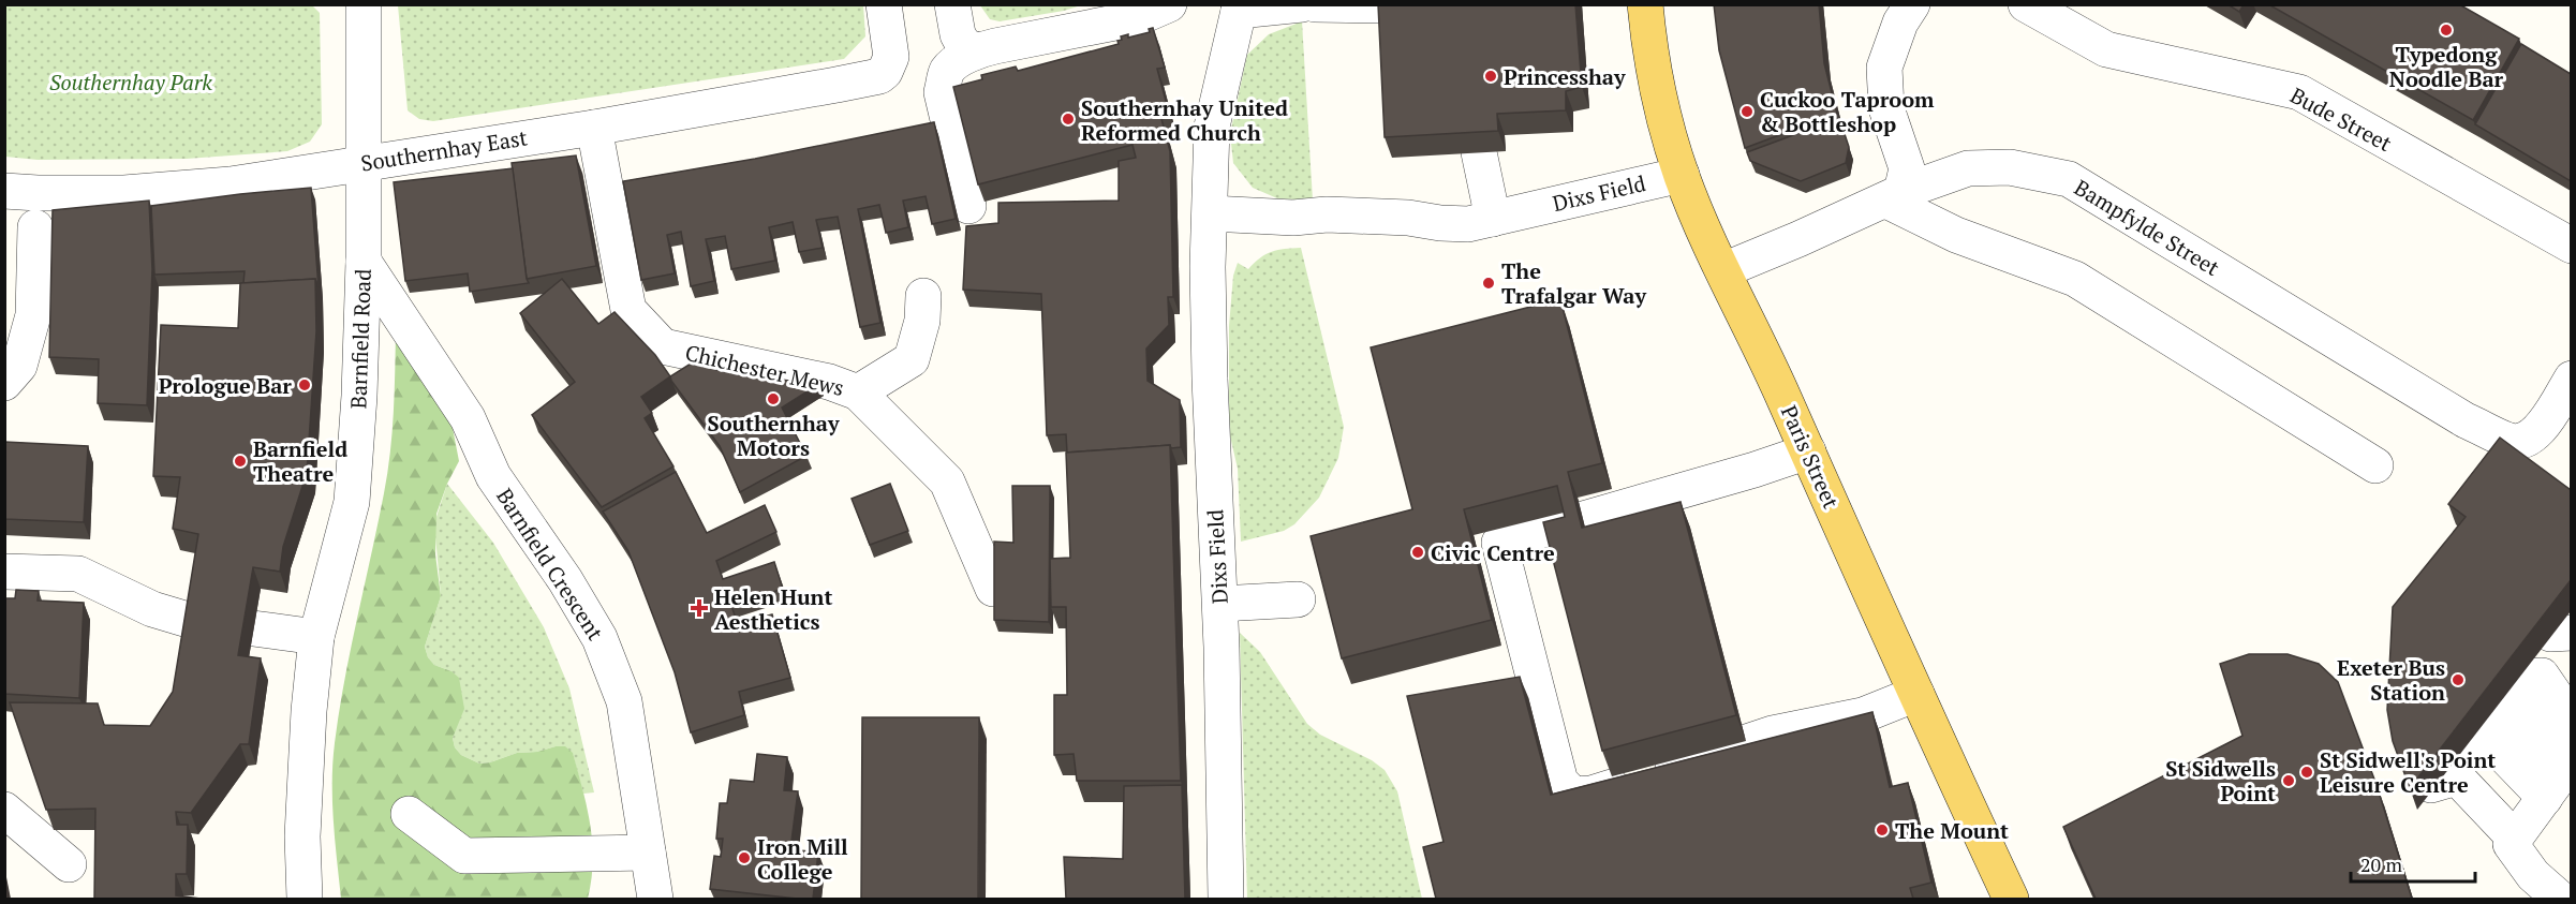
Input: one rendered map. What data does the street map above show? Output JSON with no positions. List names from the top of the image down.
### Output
{
  "streets": {
    "main road": ["Paris Street"],
    "street": [
      "Bude Street",
      "Southernhay East",
      "Dixs Field",
      "Bampfylde Street",
      "Barnfield Road",
      "Chichester Mews",
      "Barnfield Crescent"
    ]
  },
  "crossings": [
    ["Southernhay East", "Barnfield Road"],
    ["Southernhay East", "Chichester Mews"],
    ["Dixs Field", "Paris Street"],
    ["Bampfylde Street", "Paris Street"],
    ["Barnfield Road", "Barnfield Crescent"]
  ],
  "parks": ["Southernhay Park"],
  "places": {
    "other": [
      "Typedong Noodle Bar",
      "Princesshay",
      "Cuckoo Taproom & Bottleshop",
      "Southernhay United Reformed Church",
      "The Trafalgar Way",
      "Prologue Bar",
      "Southernhay Motors",
      "Barnfield Theatre",
      "Civic Centre",
      "Exeter Bus Station",
      "St Sidwell's Point Leisure Centre",
      "St Sidwells Point",
      "The Mount",
      "Iron Mill College"
    ],
    "health": ["Helen Hunt Aesthetics"]
  },
  "scale_bar": "20 m"
}
